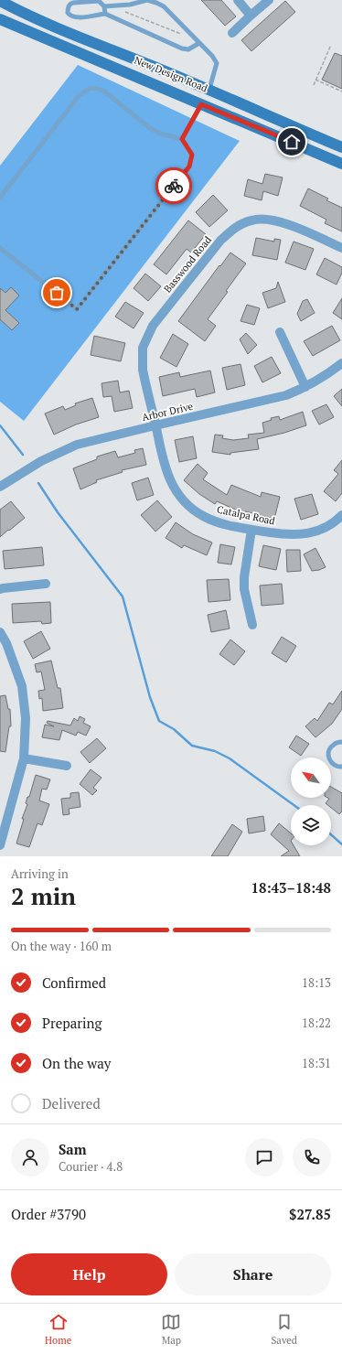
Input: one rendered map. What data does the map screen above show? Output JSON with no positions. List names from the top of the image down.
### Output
{
  "streets": {
    "main road": ["New Design Road"],
    "street": ["Basswood Road", "Arbor Drive", "Catalpa Road"]
  },
  "crossings": [
    ["Basswood Road", "Arbor Drive"],
    ["Basswood Road", "Catalpa Road"],
    ["Arbor Drive", "Catalpa Road"]
  ],
  "north": "top left",
  "page": {
    "heading": ["2 min", "Arriving in", "18:43–18:48"],
    "panel": [
      "Sam",
      "Courier · 4.8",
      "Order #3790",
      "$27.85"
    ],
    "bar": "On the way · 160 m",
    "list": [
      ["Confirmed", "18:13"],
      ["Preparing", "18:22"],
      ["On the way", "18:31"],
      "Delivered"
    ],
    "buttons": ["Help", "Share"],
    "tabs": ["Home", "Map", "Saved"]
  }
}
